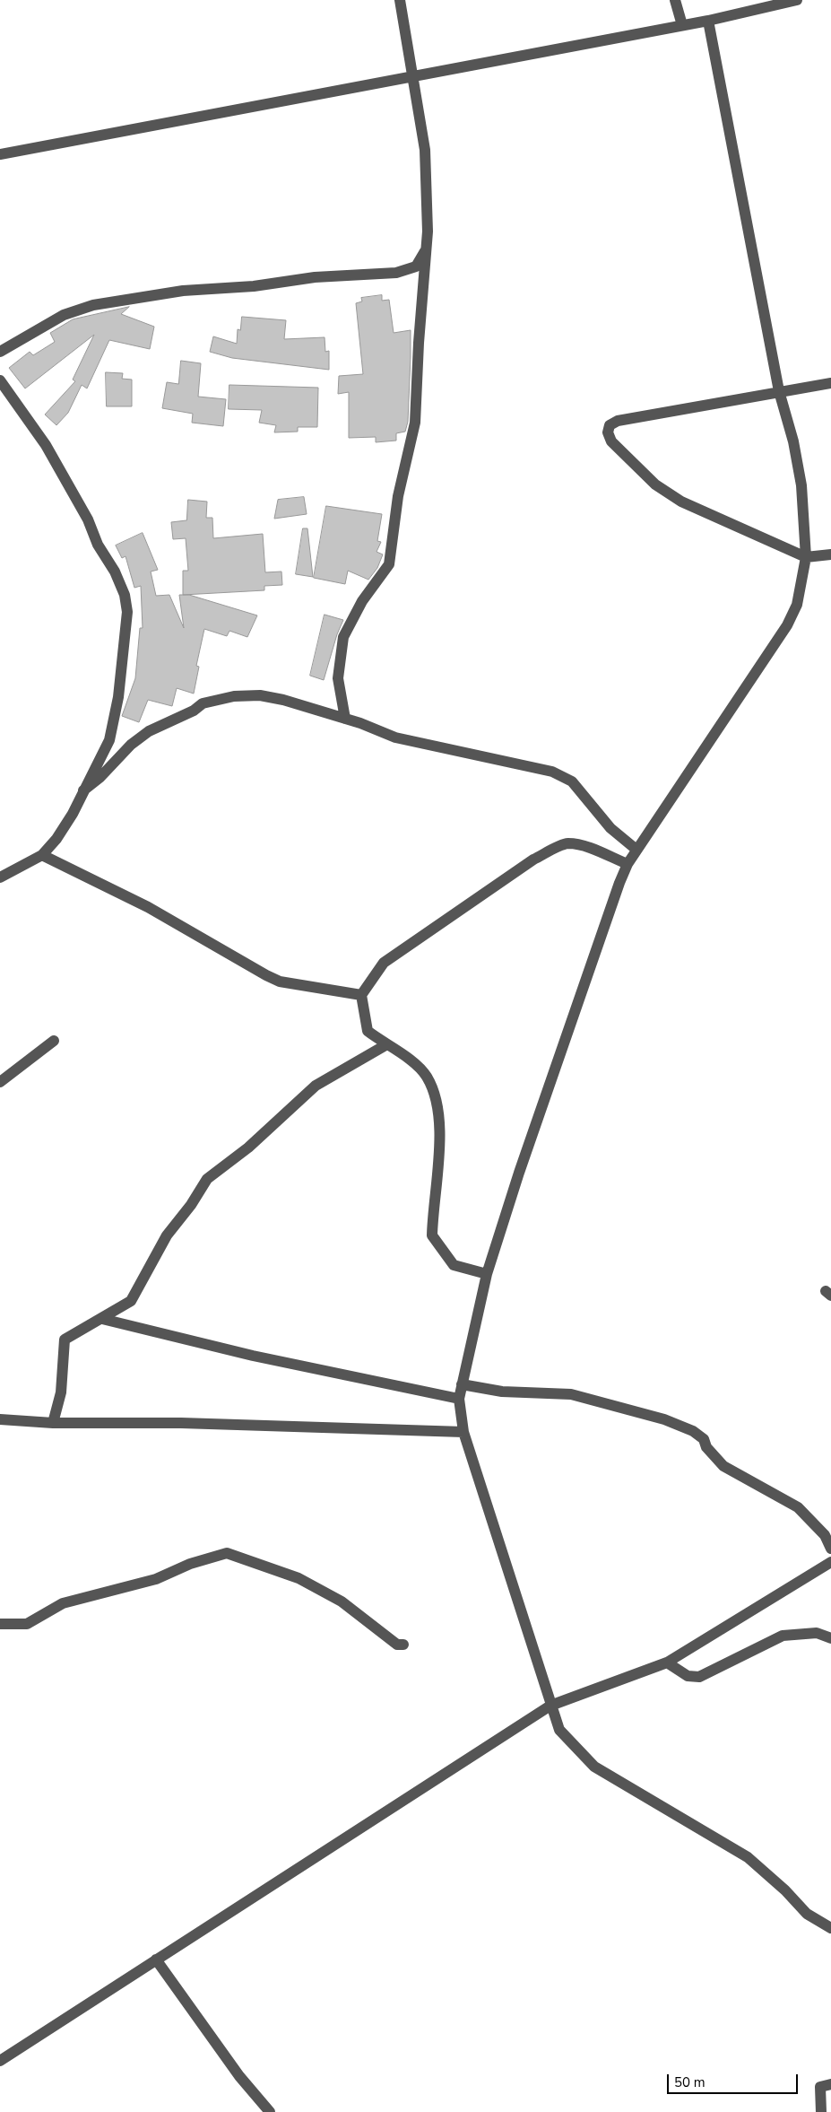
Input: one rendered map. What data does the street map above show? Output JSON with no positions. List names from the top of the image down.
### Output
{
  "scale_bar": "50 m"
}
